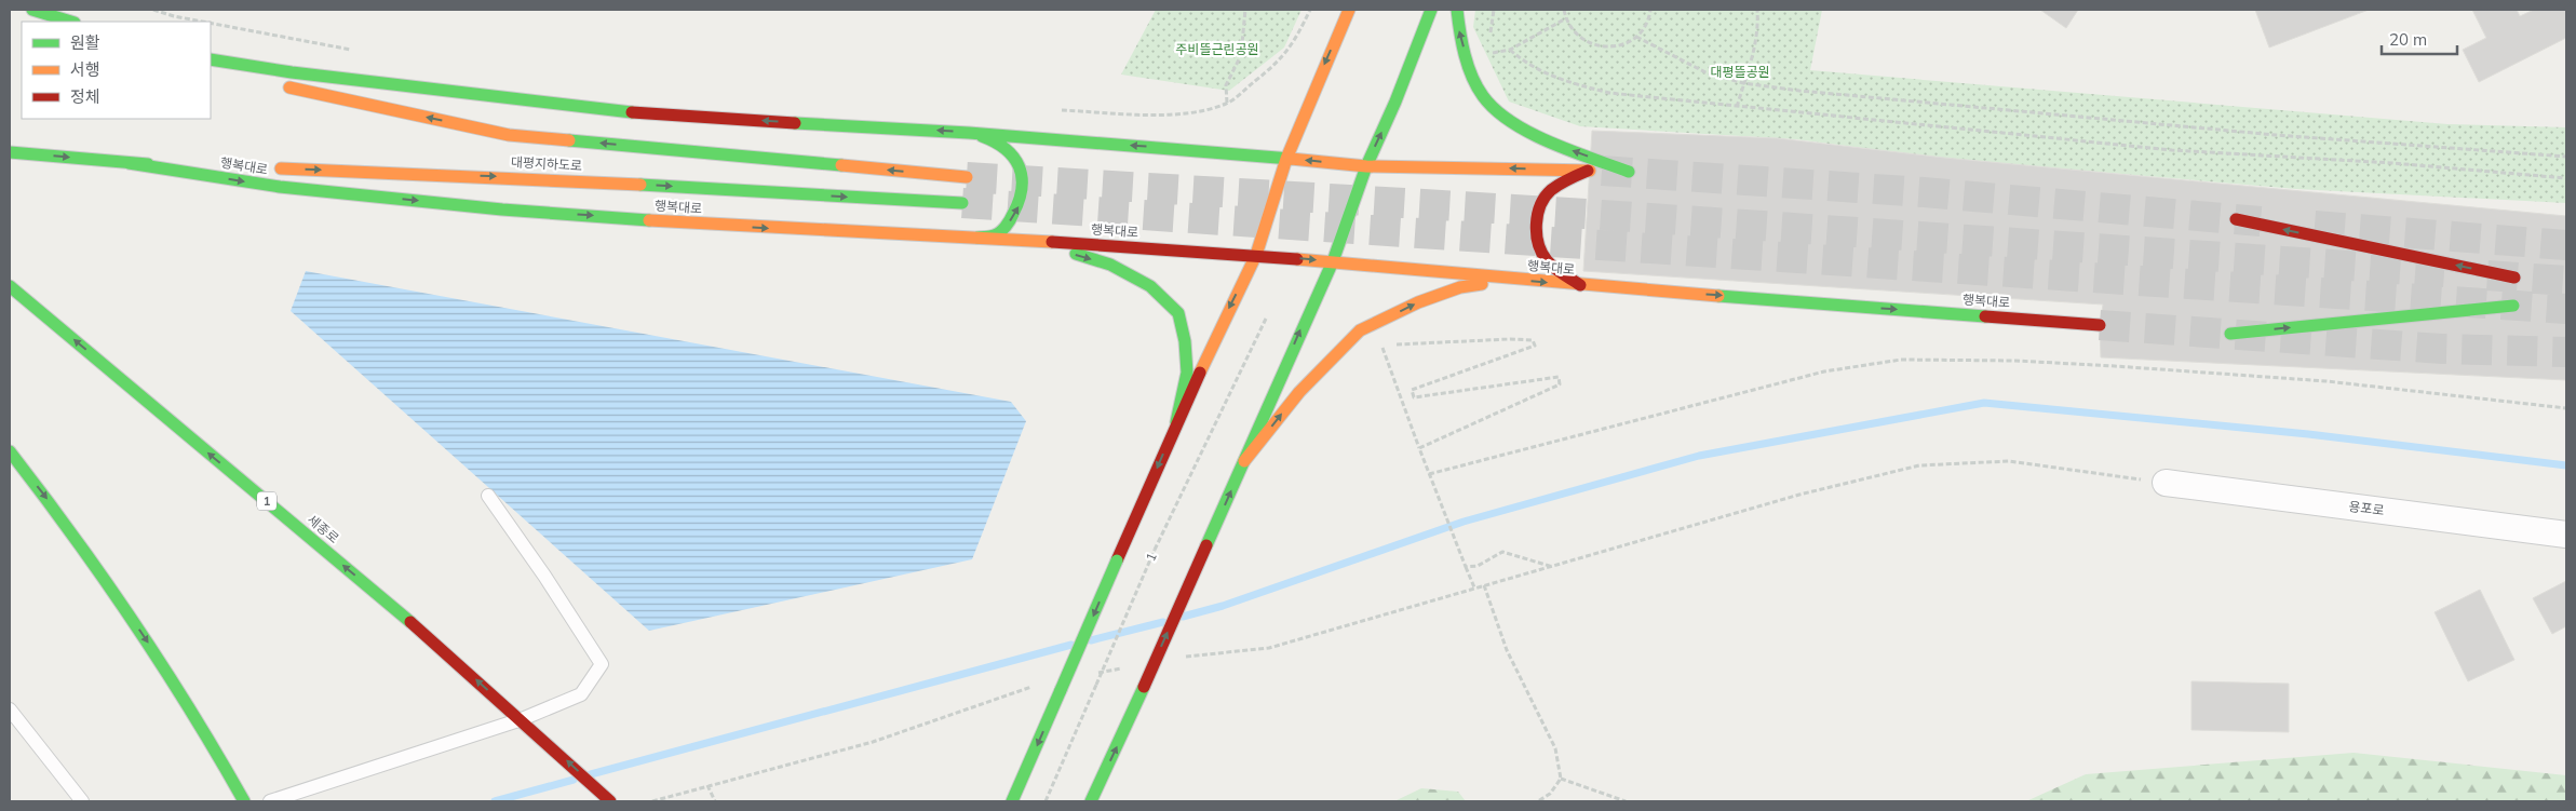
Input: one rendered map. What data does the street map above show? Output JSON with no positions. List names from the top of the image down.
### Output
{
  "streets": {
    "main road": [
      "대평지하도로",
      "행복대로",
      "1",
      "세종로"
    ],
    "street": ["용포로"]
  },
  "one_way": ["세종로"],
  "parks": ["주비뜰근린공원", "대평뜰공원"],
  "legend": ["원활", "서행", "정체"],
  "scale_bar": "20 m"
}
